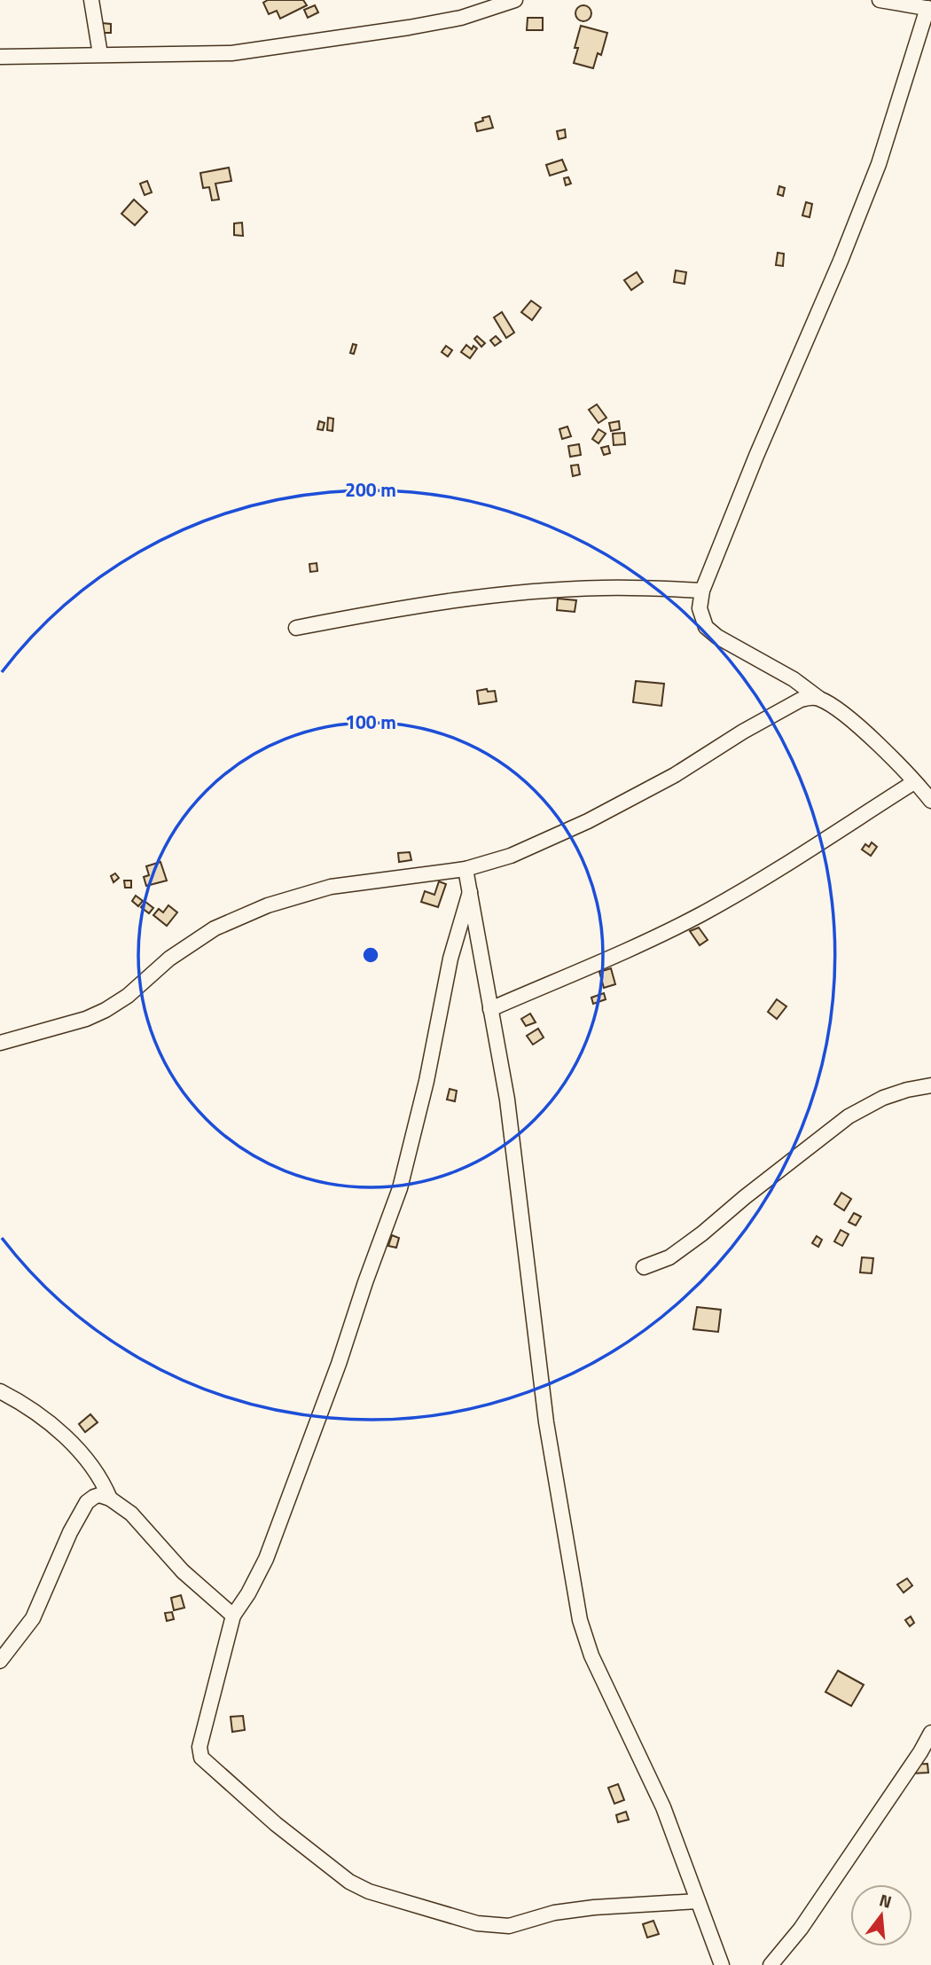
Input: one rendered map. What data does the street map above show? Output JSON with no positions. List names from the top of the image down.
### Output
{
  "north": "top",
  "rings": ["200 m", "100 m"]
}
